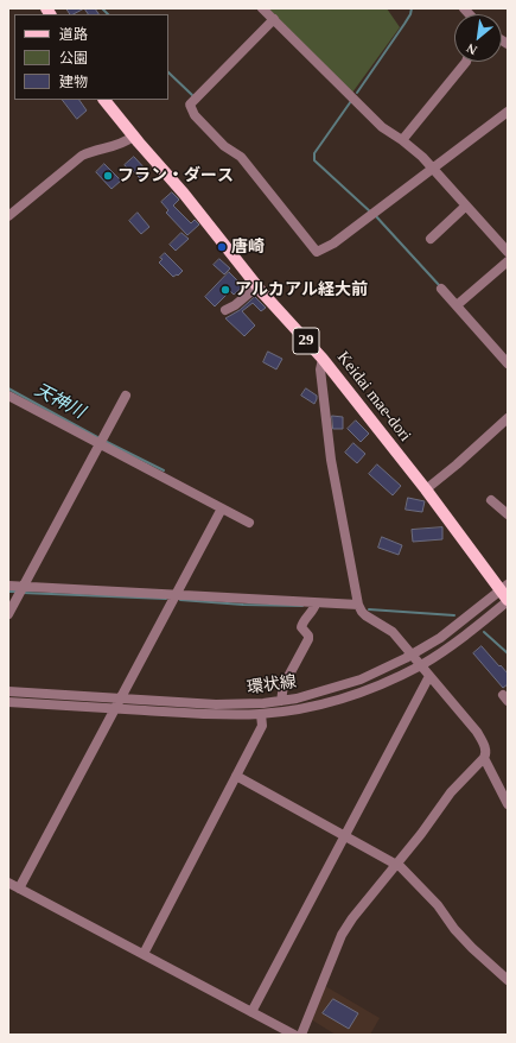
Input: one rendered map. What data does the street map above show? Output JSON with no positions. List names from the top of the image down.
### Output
{
  "streets": {
    "main road": ["29", "Keidai mae-dori"],
    "street": ["環状線"]
  },
  "crossings": [
    ["Keidai mae-dori", "環状線"]
  ],
  "water": ["天神川"],
  "places": ["フラン・ダース", "唐崎", "アルカアル経大前"],
  "legend": ["道路", "公園", "建物"],
  "north": "bottom left"
}
